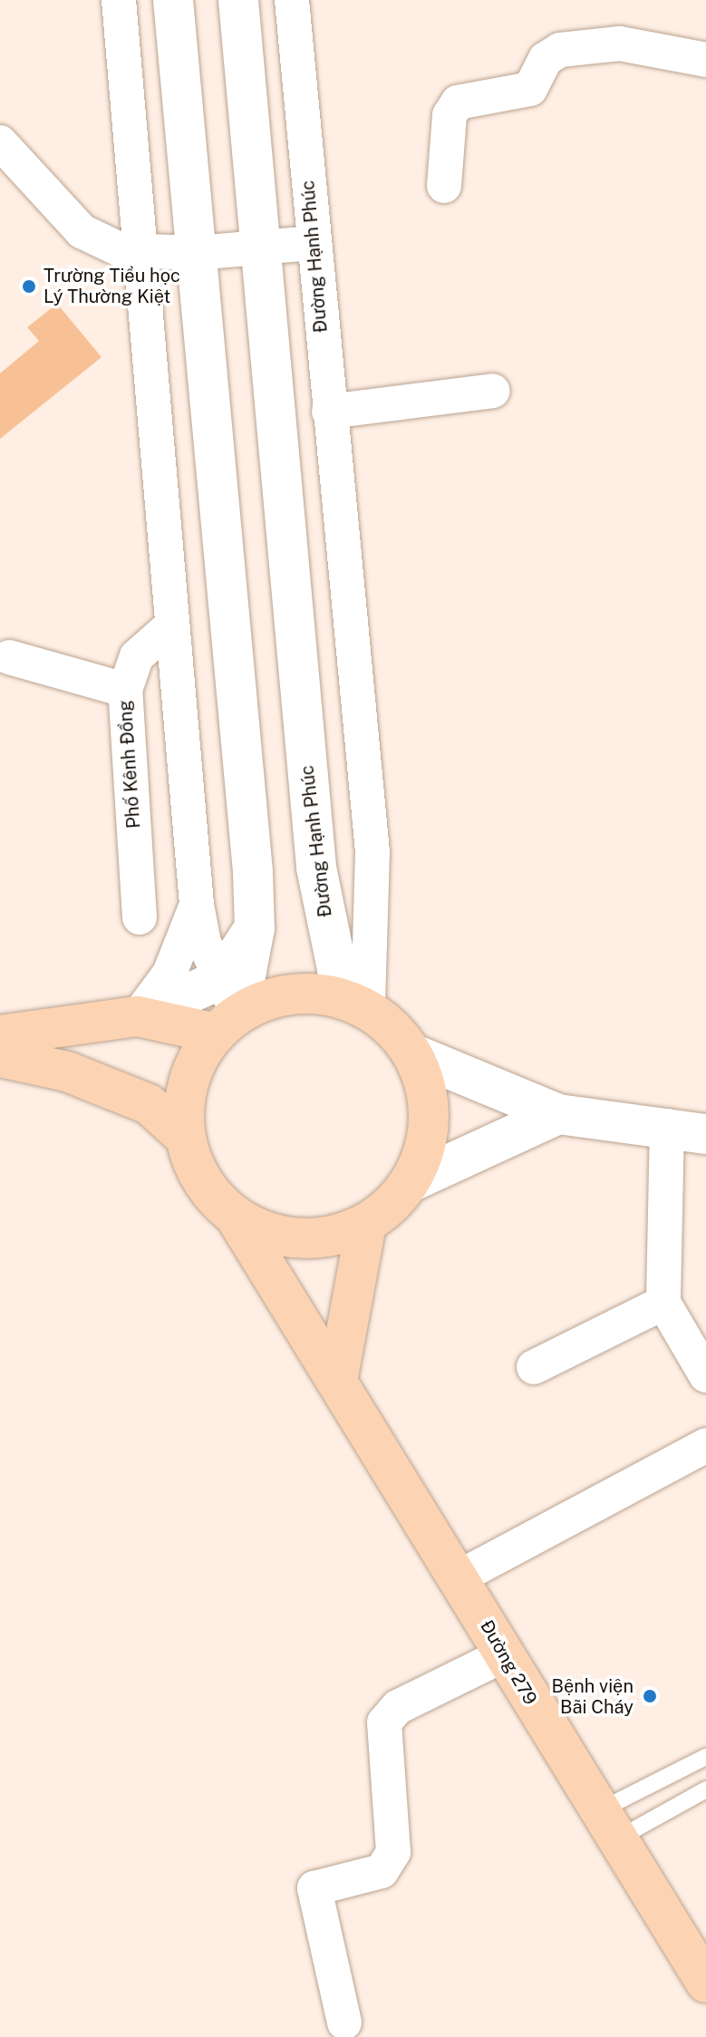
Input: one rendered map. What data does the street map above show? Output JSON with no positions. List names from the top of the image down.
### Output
{
  "streets": {
    "main road": ["Đường Hạnh Phúc", "Đường 279"],
    "street": ["Phố Kênh Đồng"]
  },
  "crossings": [
    ["Đường Hạnh Phúc", "Đường 279"]
  ],
  "places": ["Trường Tiểu học Lý Thường Kiệt", "Bệnh viện Bãi Cháy"]
}
